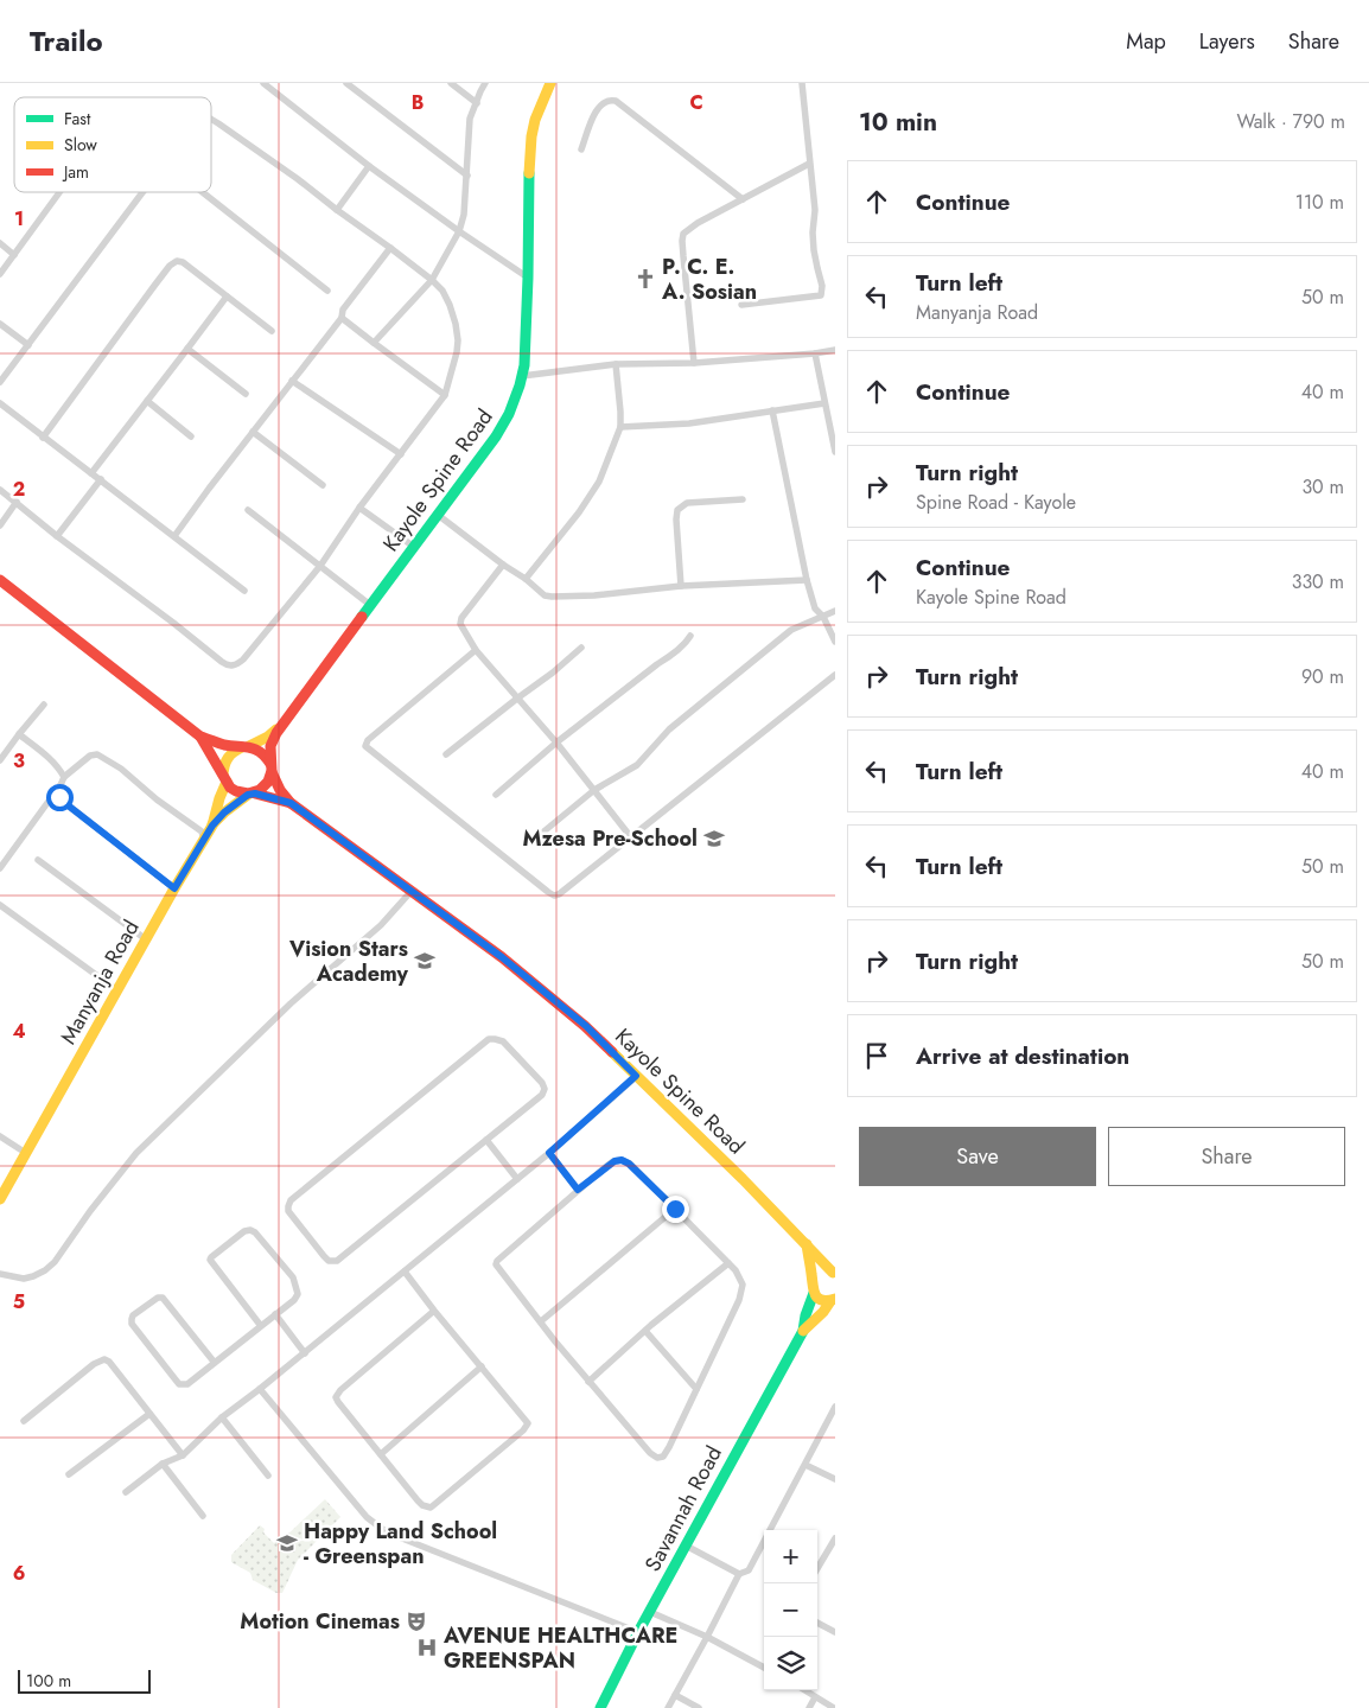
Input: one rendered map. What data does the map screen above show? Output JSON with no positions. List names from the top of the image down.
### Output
{
  "streets": {
    "main road": ["Kayole Spine Road", "Manyanja Road", "Savannah Road"]
  },
  "places": {
    "church": ["P. C. E. A. Sosian"],
    "school or university": ["Mzesa Pre-School", "Vision Stars Academy", "Happy Land School - Greenspan"],
    "theatre": ["Motion Cinemas"],
    "hospital": ["AVENUE HEALTHCARE GREENSPAN"]
  },
  "legend": ["Fast", "Slow", "Jam"],
  "scale_bar": "100 m",
  "page": {
    "header": "Trailo",
    "nav": ["Map", "Layers", "Share"],
    "heading": ["10 min", "Walk · 790 m"],
    "list": [
      ["Continue", "110 m"],
      ["Turn left", "Manyanja Road", "50 m"],
      ["Continue", "40 m"],
      ["Turn right", "Spine Road - Kayole", "30 m"],
      ["Continue", "Kayole Spine Road", "330 m"],
      ["Turn right", "90 m"],
      ["Turn left", "40 m"],
      ["Turn left", "50 m"],
      ["Turn right", "50 m"],
      "Arrive at destination"
    ],
    "buttons": ["Save", "Share"],
    "map_buttons": ["+", "−"],
    "scale": "100 m"
  },
  "grid": {
    "columns": ["B", "C"],
    "rows": [
      "1",
      "2",
      "3",
      "4",
      "5",
      "6"
    ]
  }
}
